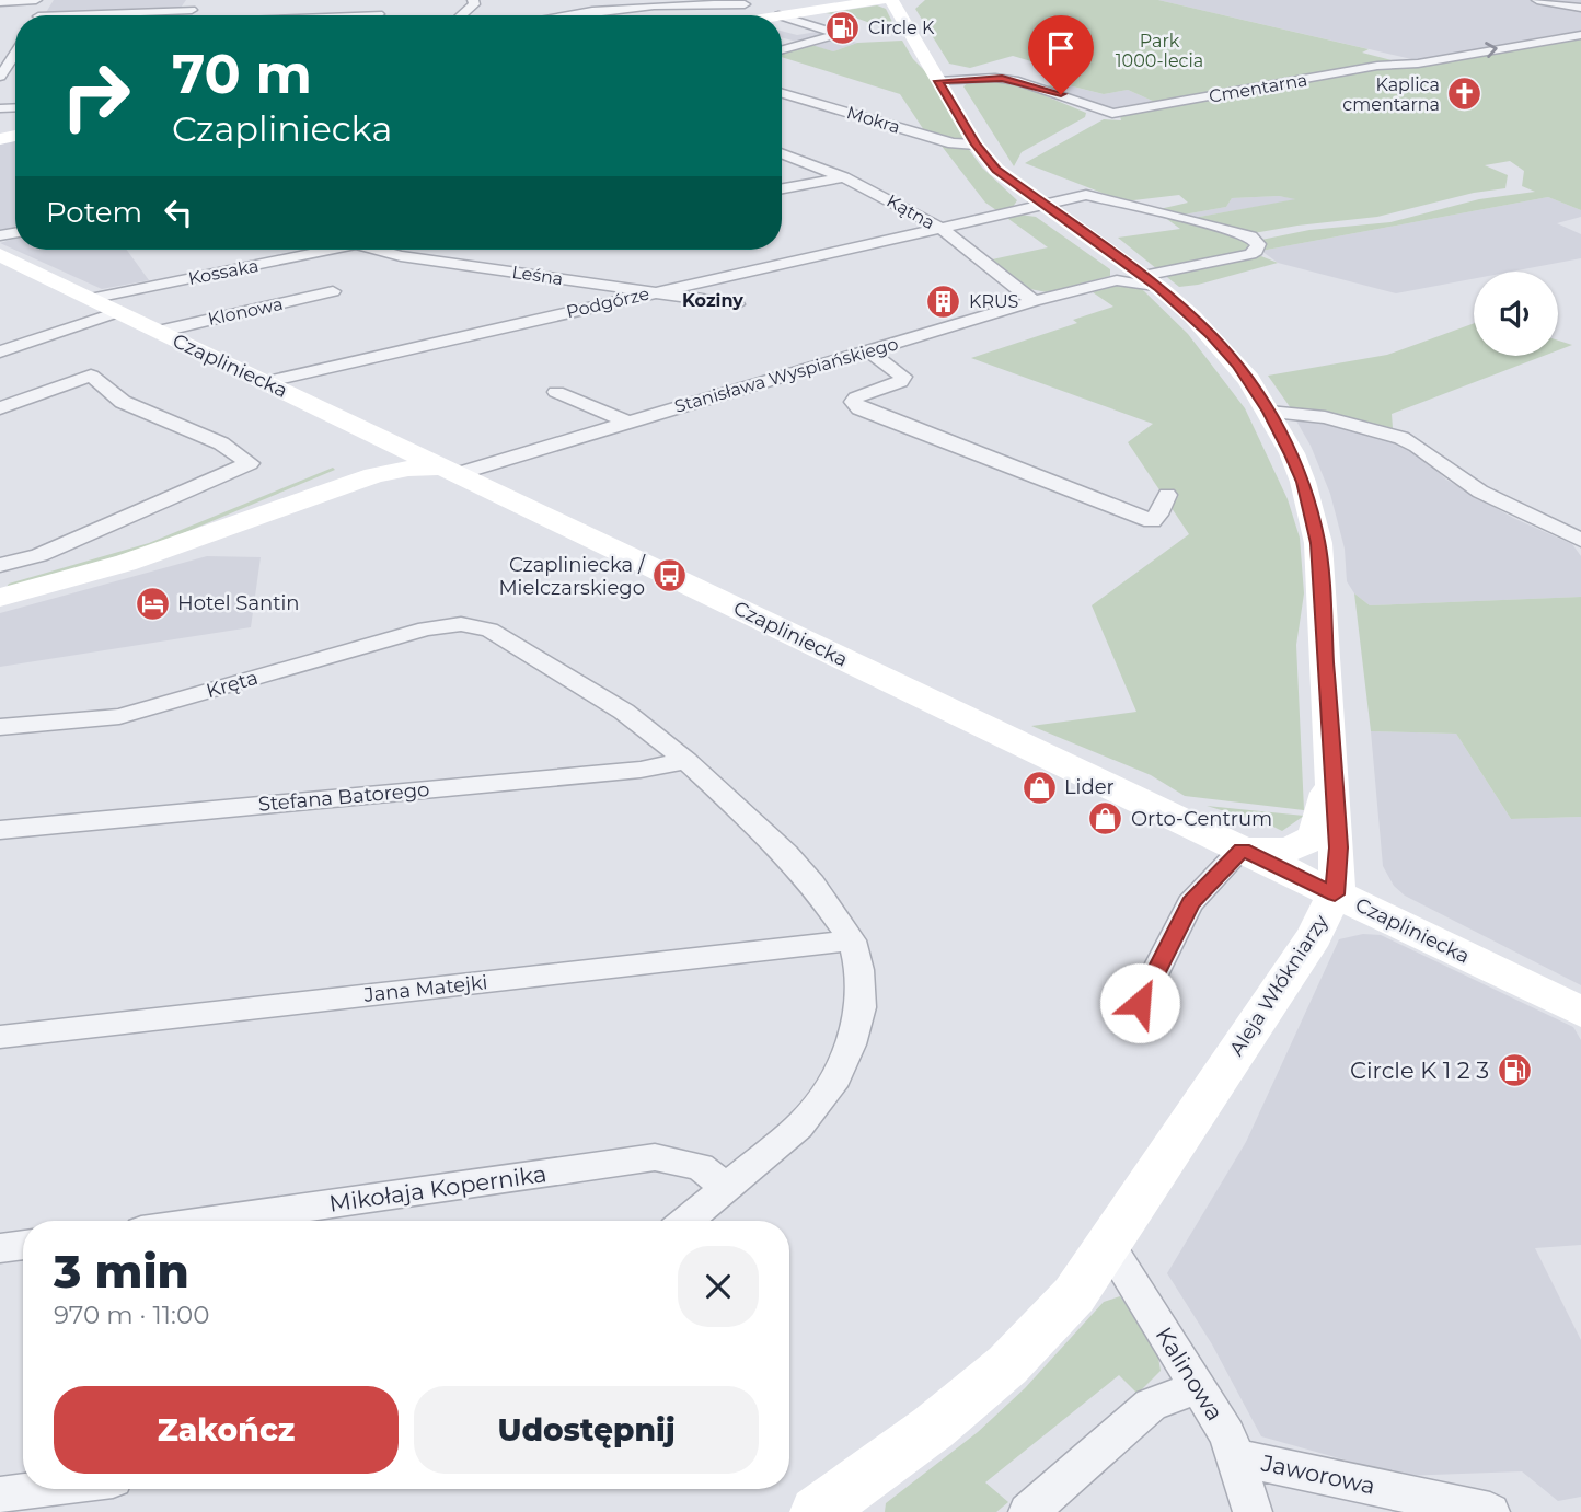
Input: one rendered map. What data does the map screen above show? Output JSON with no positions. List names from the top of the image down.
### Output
{
  "streets": {
    "main road": ["Czapliniecka", "Aleja Włókniarzy"],
    "street": [
      "Cmentarna",
      "Mokra",
      "Kątna",
      "Kossaka",
      "Leśna",
      "Podgórze",
      "Klonowa",
      "Stanisława Wyspiańskiego",
      "Kręta",
      "Stefana Batorego",
      "Jana Matejki",
      "Mikołaja Kopernika",
      "Kalinowa",
      "Jaworowa"
    ]
  },
  "crossings": [
    ["Cmentarna", "Aleja Włókniarzy"],
    ["Mokra", "Aleja Włókniarzy"],
    ["Kątna", "Podgórze"],
    ["Kątna", "Stanisława Wyspiańskiego"],
    ["Kossaka", "Czapliniecka"],
    ["Leśna", "Podgórze"],
    ["Podgórze", "Czapliniecka"],
    ["Podgórze", "Stanisława Wyspiańskiego"],
    ["Podgórze", "Aleja Włókniarzy"],
    ["Klonowa", "Czapliniecka"],
    ["Czapliniecka", "Stanisława Wyspiańskiego"],
    ["Czapliniecka", "Aleja Włókniarzy"],
    ["Stanisława Wyspiańskiego", "Aleja Włókniarzy"],
    ["Kręta", "Stefana Batorego"],
    ["Aleja Włókniarzy", "Kalinowa"],
    ["Kalinowa", "Jaworowa"]
  ],
  "one_way": ["Cmentarna"],
  "districts": ["Koziny"],
  "parks": ["Park 1000-lecia"],
  "places": {
    "fuel station": ["Circle K", "Circle K 1 2 3"],
    "church": ["Kaplica cmentarna"],
    "building": ["KRUS"],
    "bus stop": ["Czapliniecka / Mielczarskiego"],
    "hotel": ["Hotel Santin"],
    "shop": ["Lider", "Orto-Centrum"]
  },
  "page": {
    "turn": ["70 m", "Czapliniecka"],
    "then": "Potem",
    "heading": ["3 min", "970 m · 11:00"],
    "buttons": ["Zakończ", "Udostępnij"]
  }
}
